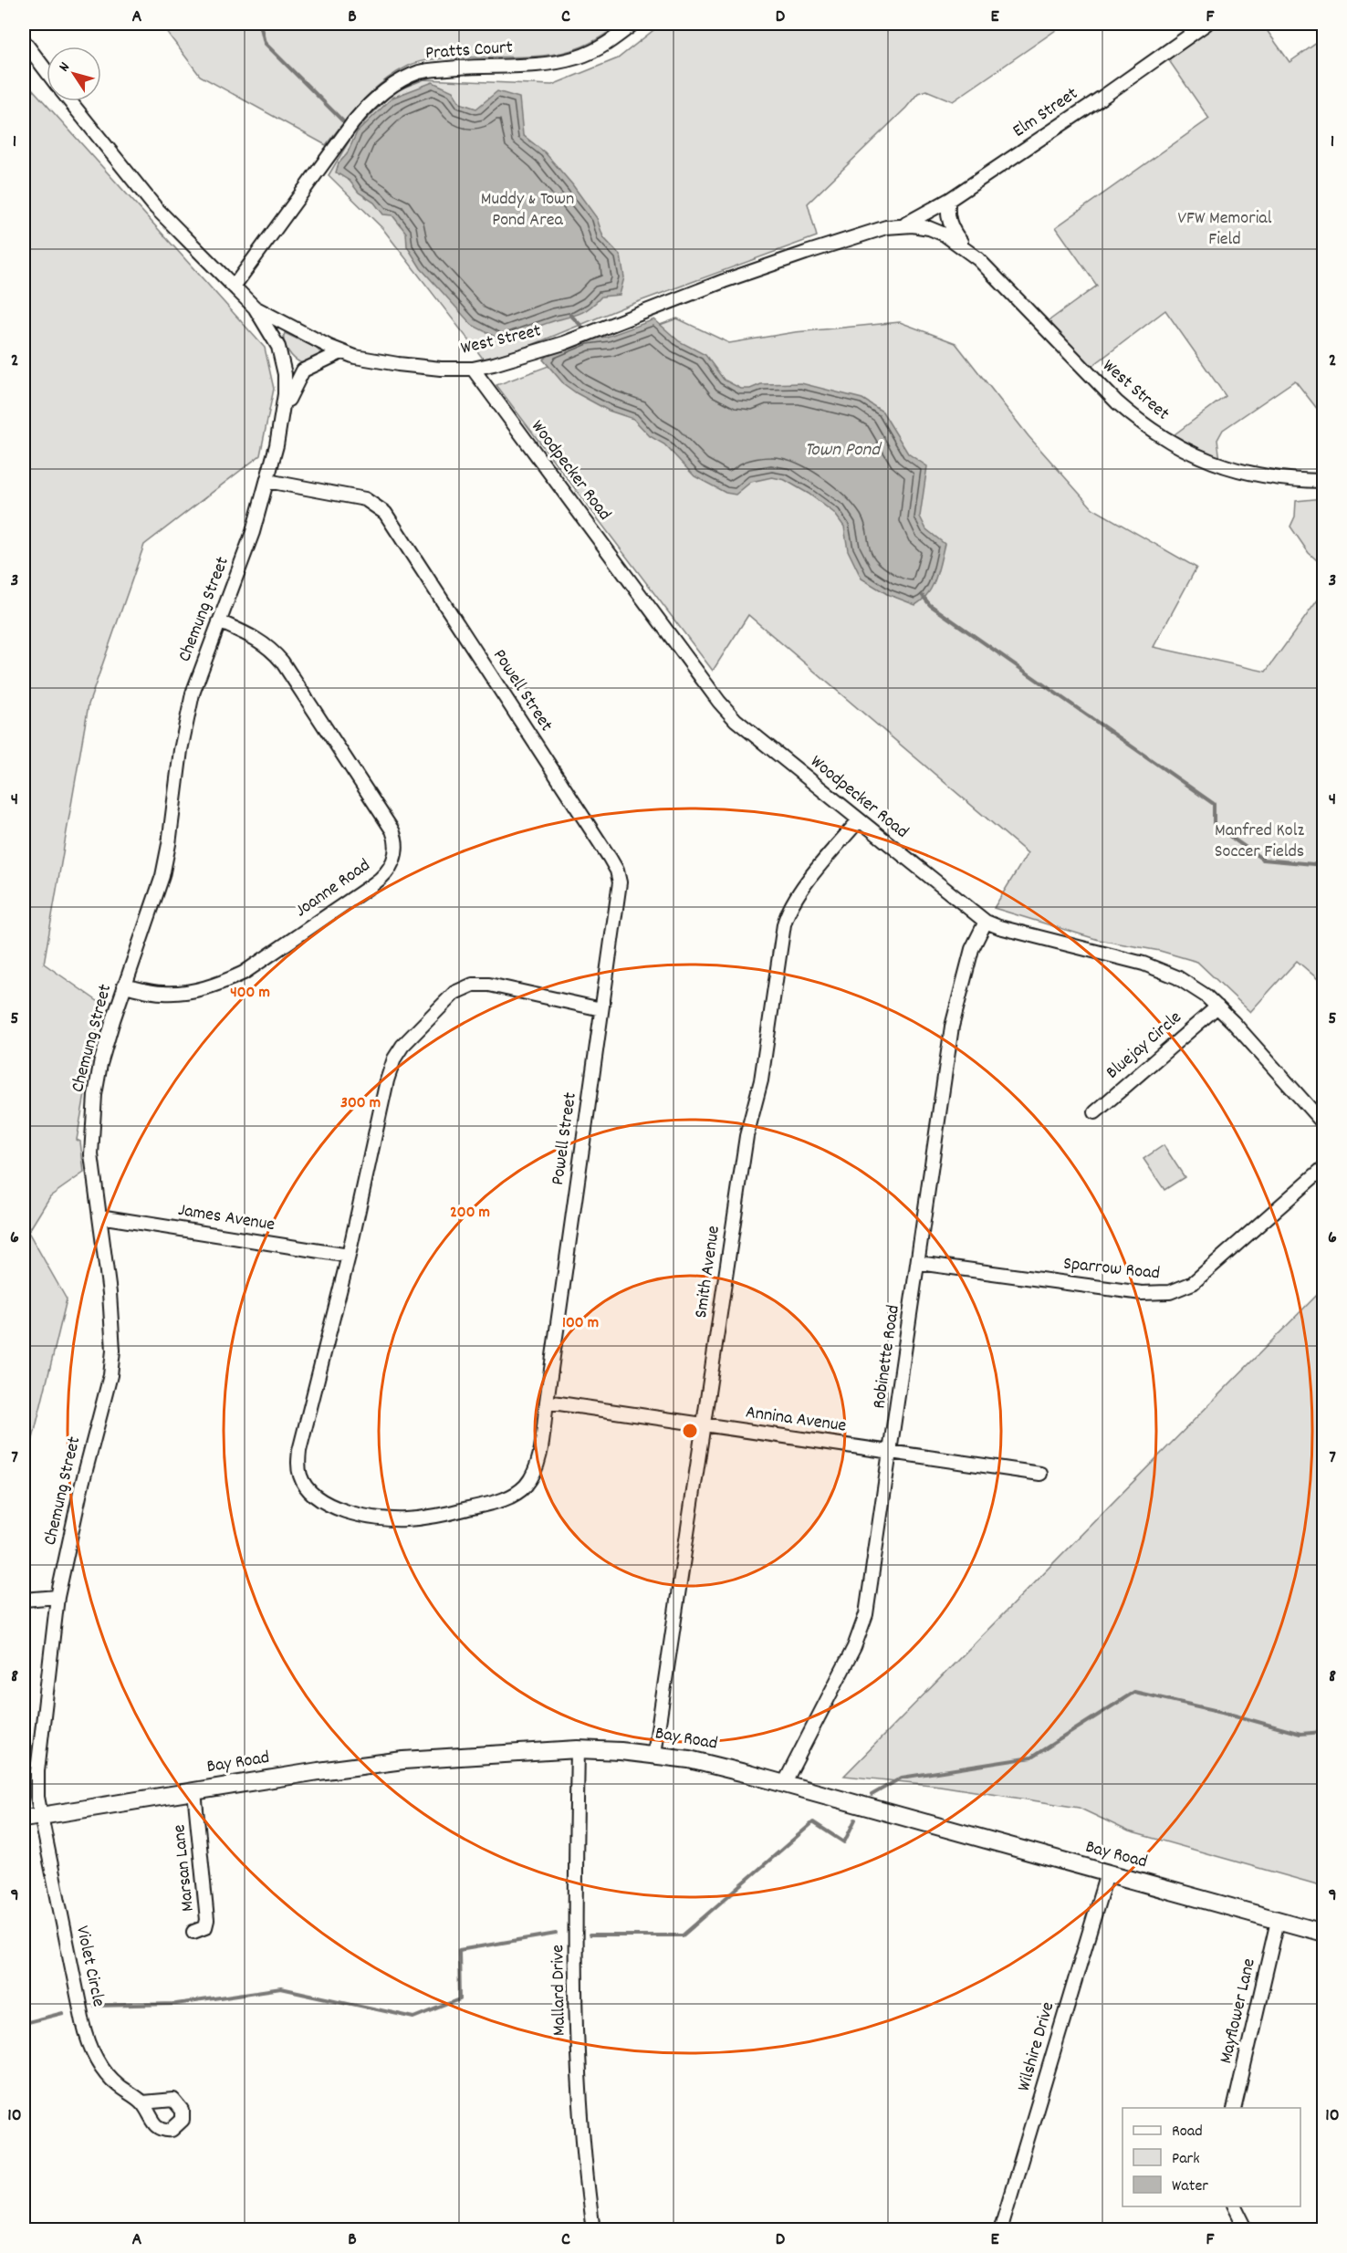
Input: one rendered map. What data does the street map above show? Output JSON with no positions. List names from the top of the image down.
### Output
{
  "streets": {
    "main road": ["Bay Road"],
    "street": [
      "Pratts Court",
      "Elm Street",
      "West Street",
      "Woodpecker Road",
      "Chemung Street",
      "Powell Street",
      "Joanne Road",
      "Bluejay Circle",
      "James Avenue",
      "Sparrow Road",
      "Smith Avenue",
      "Robinette Road",
      "Annina Avenue",
      "Marsan Lane",
      "Violet Circle",
      "Mallard Drive",
      "Mayflower Lane",
      "Wilshire Drive"
    ]
  },
  "crossings": [
    ["Pratts Court", "West Street"],
    ["Elm Street", "West Street"],
    ["West Street", "Woodpecker Road"],
    ["West Street", "Chemung Street"],
    ["Woodpecker Road", "Bluejay Circle"],
    ["Woodpecker Road", "Smith Avenue"],
    ["Woodpecker Road", "Robinette Road"],
    ["Chemung Street", "Powell Street"],
    ["Chemung Street", "Joanne Road"],
    ["Chemung Street", "James Avenue"],
    ["Chemung Street", "Bay Road"],
    ["Chemung Street", "Violet Circle"],
    ["Powell Street", "James Avenue"],
    ["Powell Street", "Annina Avenue"],
    ["Sparrow Road", "Robinette Road"],
    ["Smith Avenue", "Annina Avenue"],
    ["Smith Avenue", "Bay Road"],
    ["Robinette Road", "Annina Avenue"],
    ["Robinette Road", "Bay Road"],
    ["Bay Road", "Marsan Lane"],
    ["Bay Road", "Violet Circle"],
    ["Bay Road", "Mallard Drive"],
    ["Bay Road", "Mayflower Lane"],
    ["Bay Road", "Wilshire Drive"]
  ],
  "water": ["Town Pond"],
  "parks": ["Muddy & Town Pond Area", "VFW Memorial Field", "Manfred Kolz Soccer Fields"],
  "legend": ["Road", "Park", "Water"],
  "north": "top left",
  "grid": {
    "columns": [
      "A",
      "B",
      "C",
      "D",
      "E",
      "F"
    ],
    "rows": [
      "1",
      "2",
      "3",
      "4",
      "5",
      "6",
      "7",
      "8",
      "9",
      "10"
    ]
  },
  "rings": [
    "400 m",
    "300 m",
    "200 m",
    "100 m"
  ]
}
